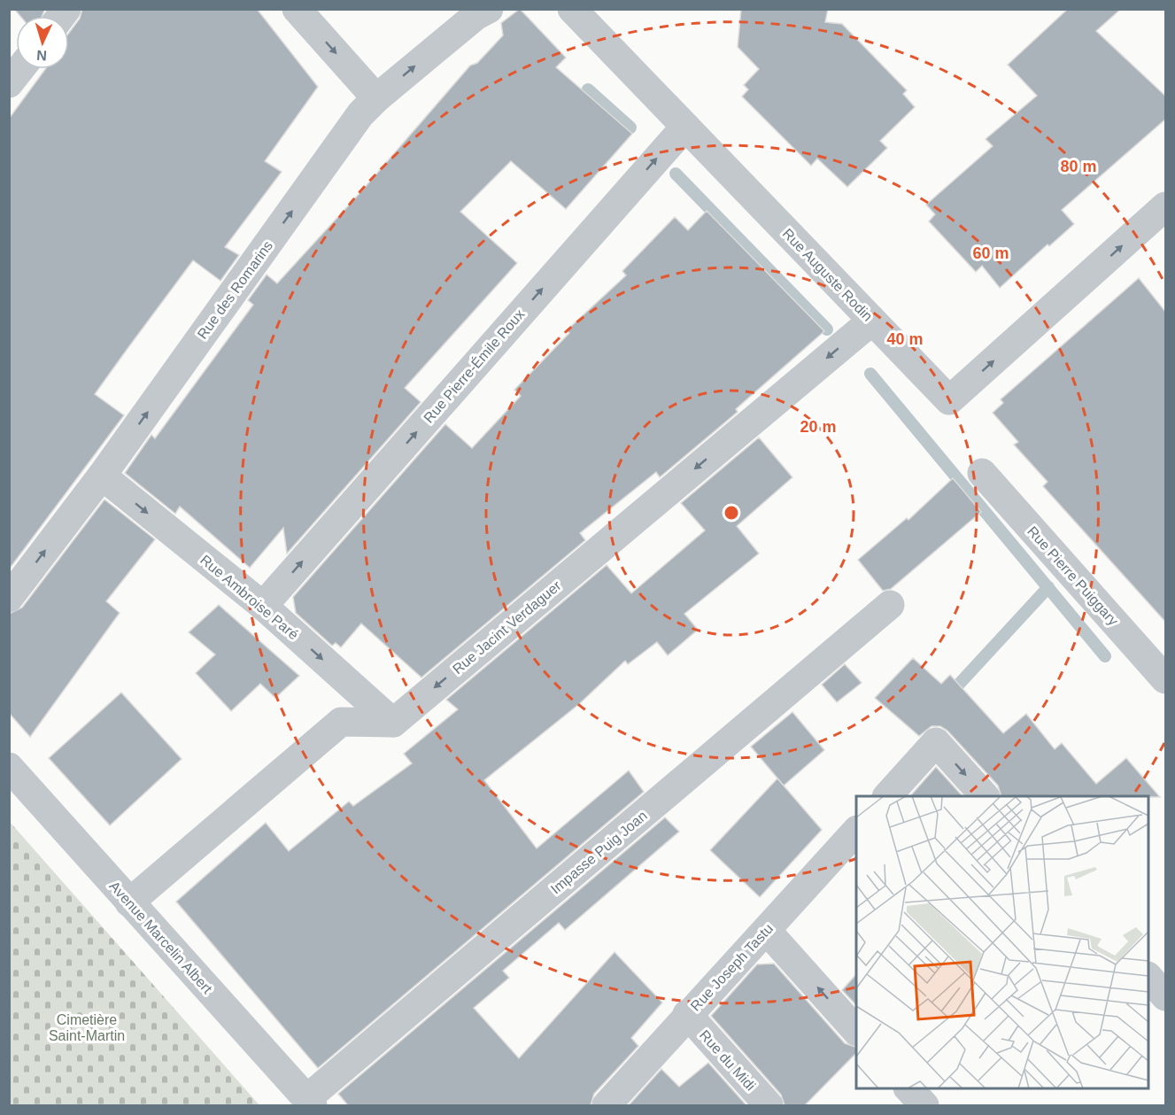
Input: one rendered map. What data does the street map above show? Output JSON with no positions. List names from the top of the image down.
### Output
{
  "streets": {
    "street": [
      "Rue Auguste Rodin",
      "Rue des Romarins",
      "Rue Pierre-Émile Roux",
      "Rue Pierre Puiggary",
      "Rue Ambroise Paré",
      "Rue Jacint Verdaguer",
      "Impasse Puig Joan",
      "Avenue Marcelin Albert",
      "Rue Joseph Tastu",
      "Rue du Midi"
    ]
  },
  "crossings": [
    ["Rue Auguste Rodin", "Rue Pierre-Émile Roux"],
    ["Rue Auguste Rodin", "Rue Jacint Verdaguer"],
    ["Rue des Romarins", "Rue Ambroise Paré"],
    ["Rue Pierre-Émile Roux", "Rue Ambroise Paré"],
    ["Rue Ambroise Paré", "Rue Jacint Verdaguer"],
    ["Impasse Puig Joan", "Avenue Marcelin Albert"],
    ["Rue Joseph Tastu", "Rue du Midi"]
  ],
  "one_way": [
    "Rue des Romarins",
    "Rue Pierre-Émile Roux",
    "Rue Ambroise Paré",
    "Rue Jacint Verdaguer"
  ],
  "parks": ["Cimetière Saint-Martin"],
  "north": "bottom",
  "rings": [
    "80 m",
    "60 m",
    "40 m",
    "20 m"
  ]
}
